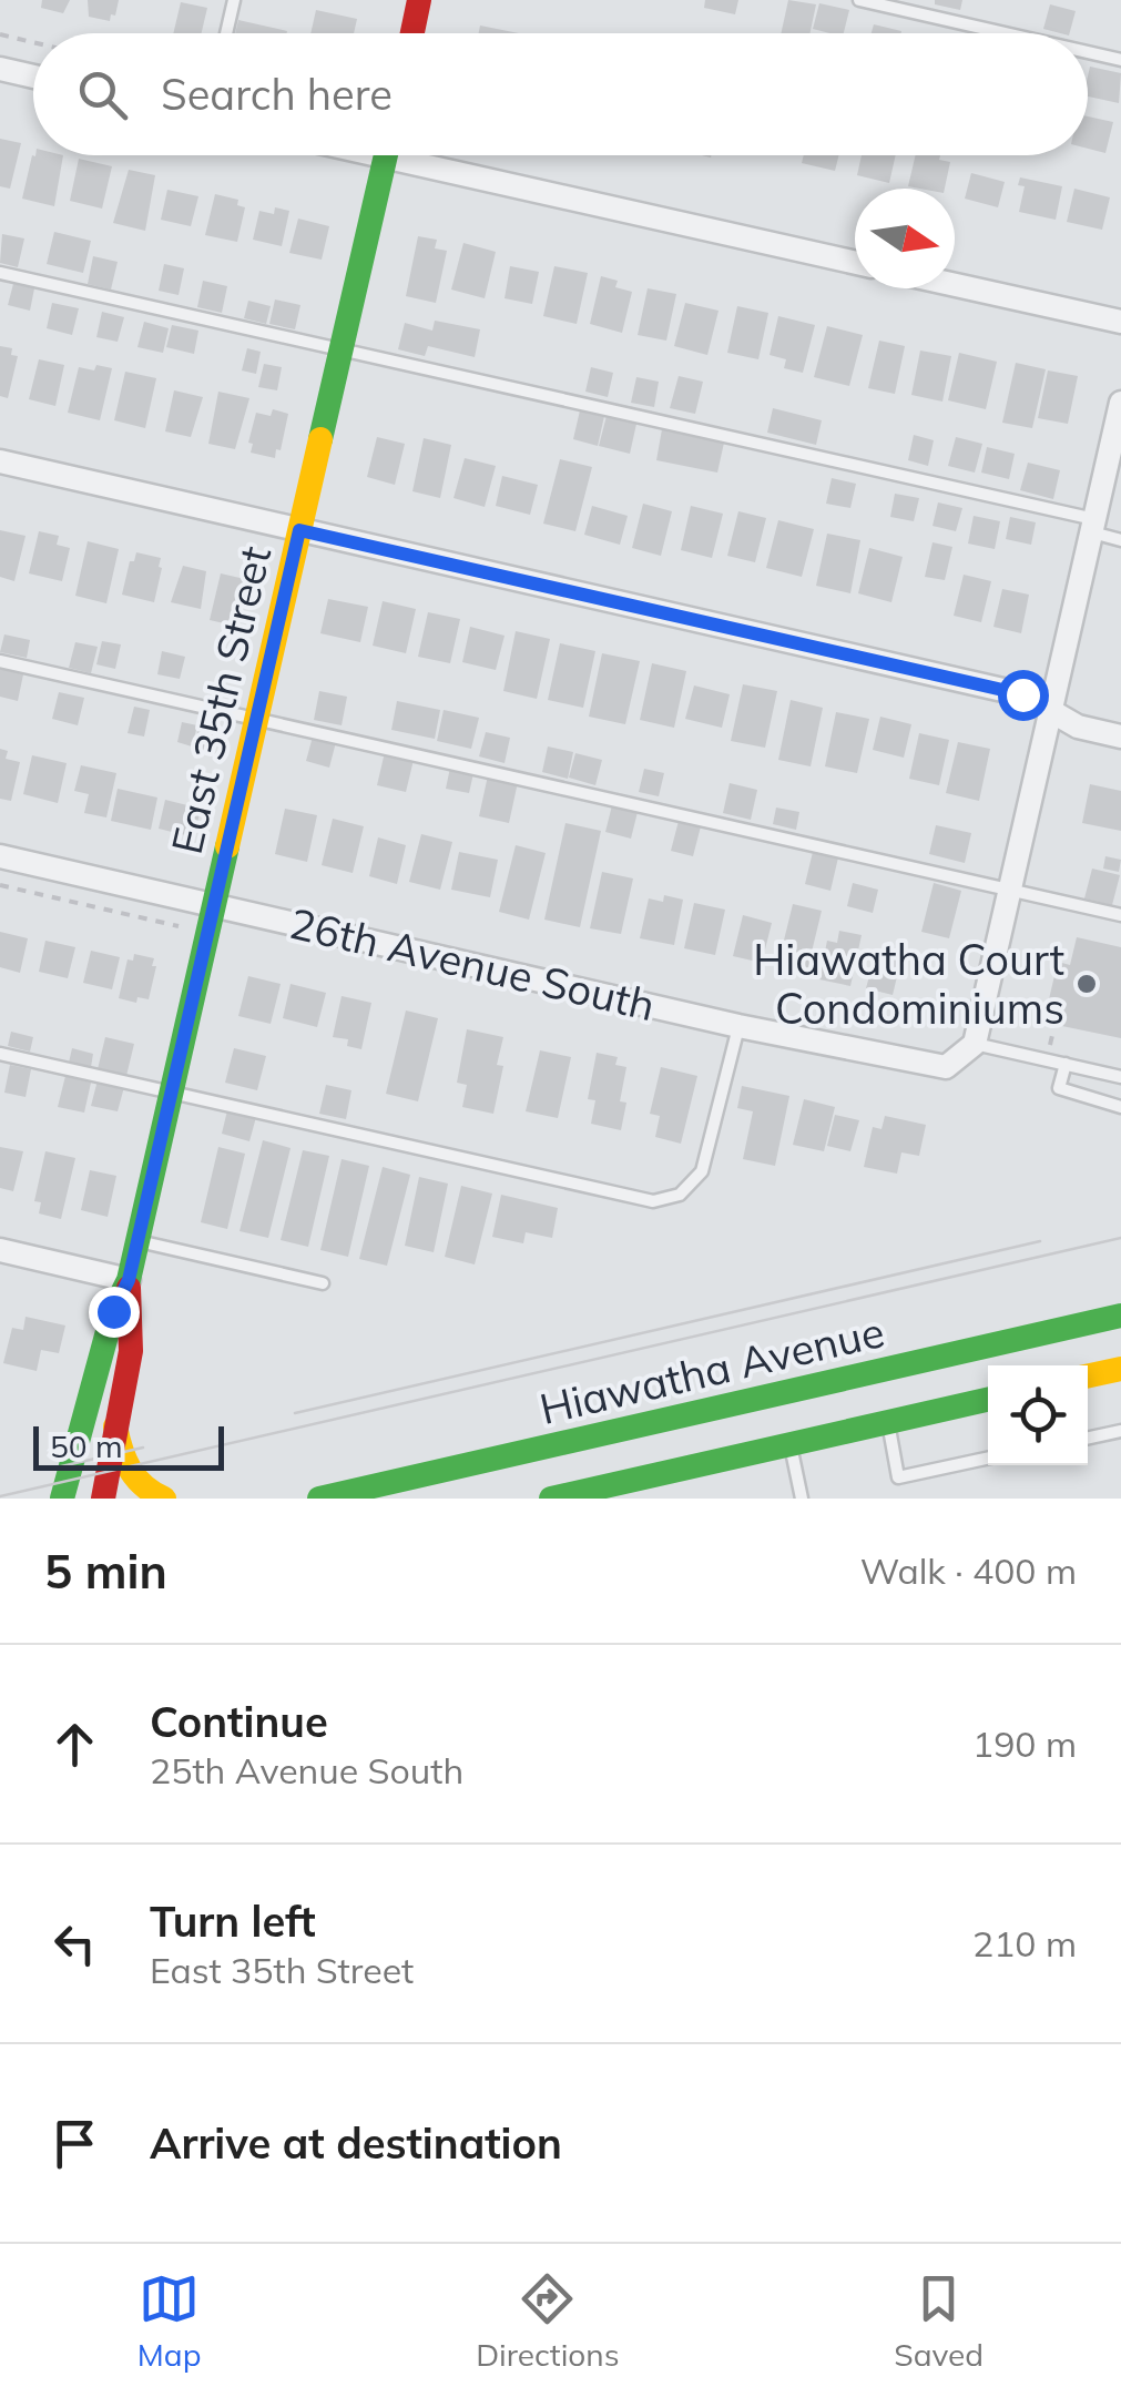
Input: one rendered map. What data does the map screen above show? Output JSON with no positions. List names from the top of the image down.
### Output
{
  "streets": {
    "main road": ["East 35th Street", "Hiawatha Avenue"],
    "street": ["26th Avenue South"]
  },
  "crossings": [
    ["East 35th Street", "26th Avenue South"]
  ],
  "places": ["Hiawatha Court Condominiums"],
  "scale_bar": "50 m",
  "north": "right",
  "page": {
    "search": "Search here",
    "scale": "50 m",
    "heading": ["5 min", "Walk · 400 m"],
    "list": [
      ["Continue", "25th Avenue South", "190 m"],
      ["Turn left", "East 35th Street", "210 m"],
      "Arrive at destination"
    ],
    "nav": ["Map", "Directions", "Saved"]
  }
}
